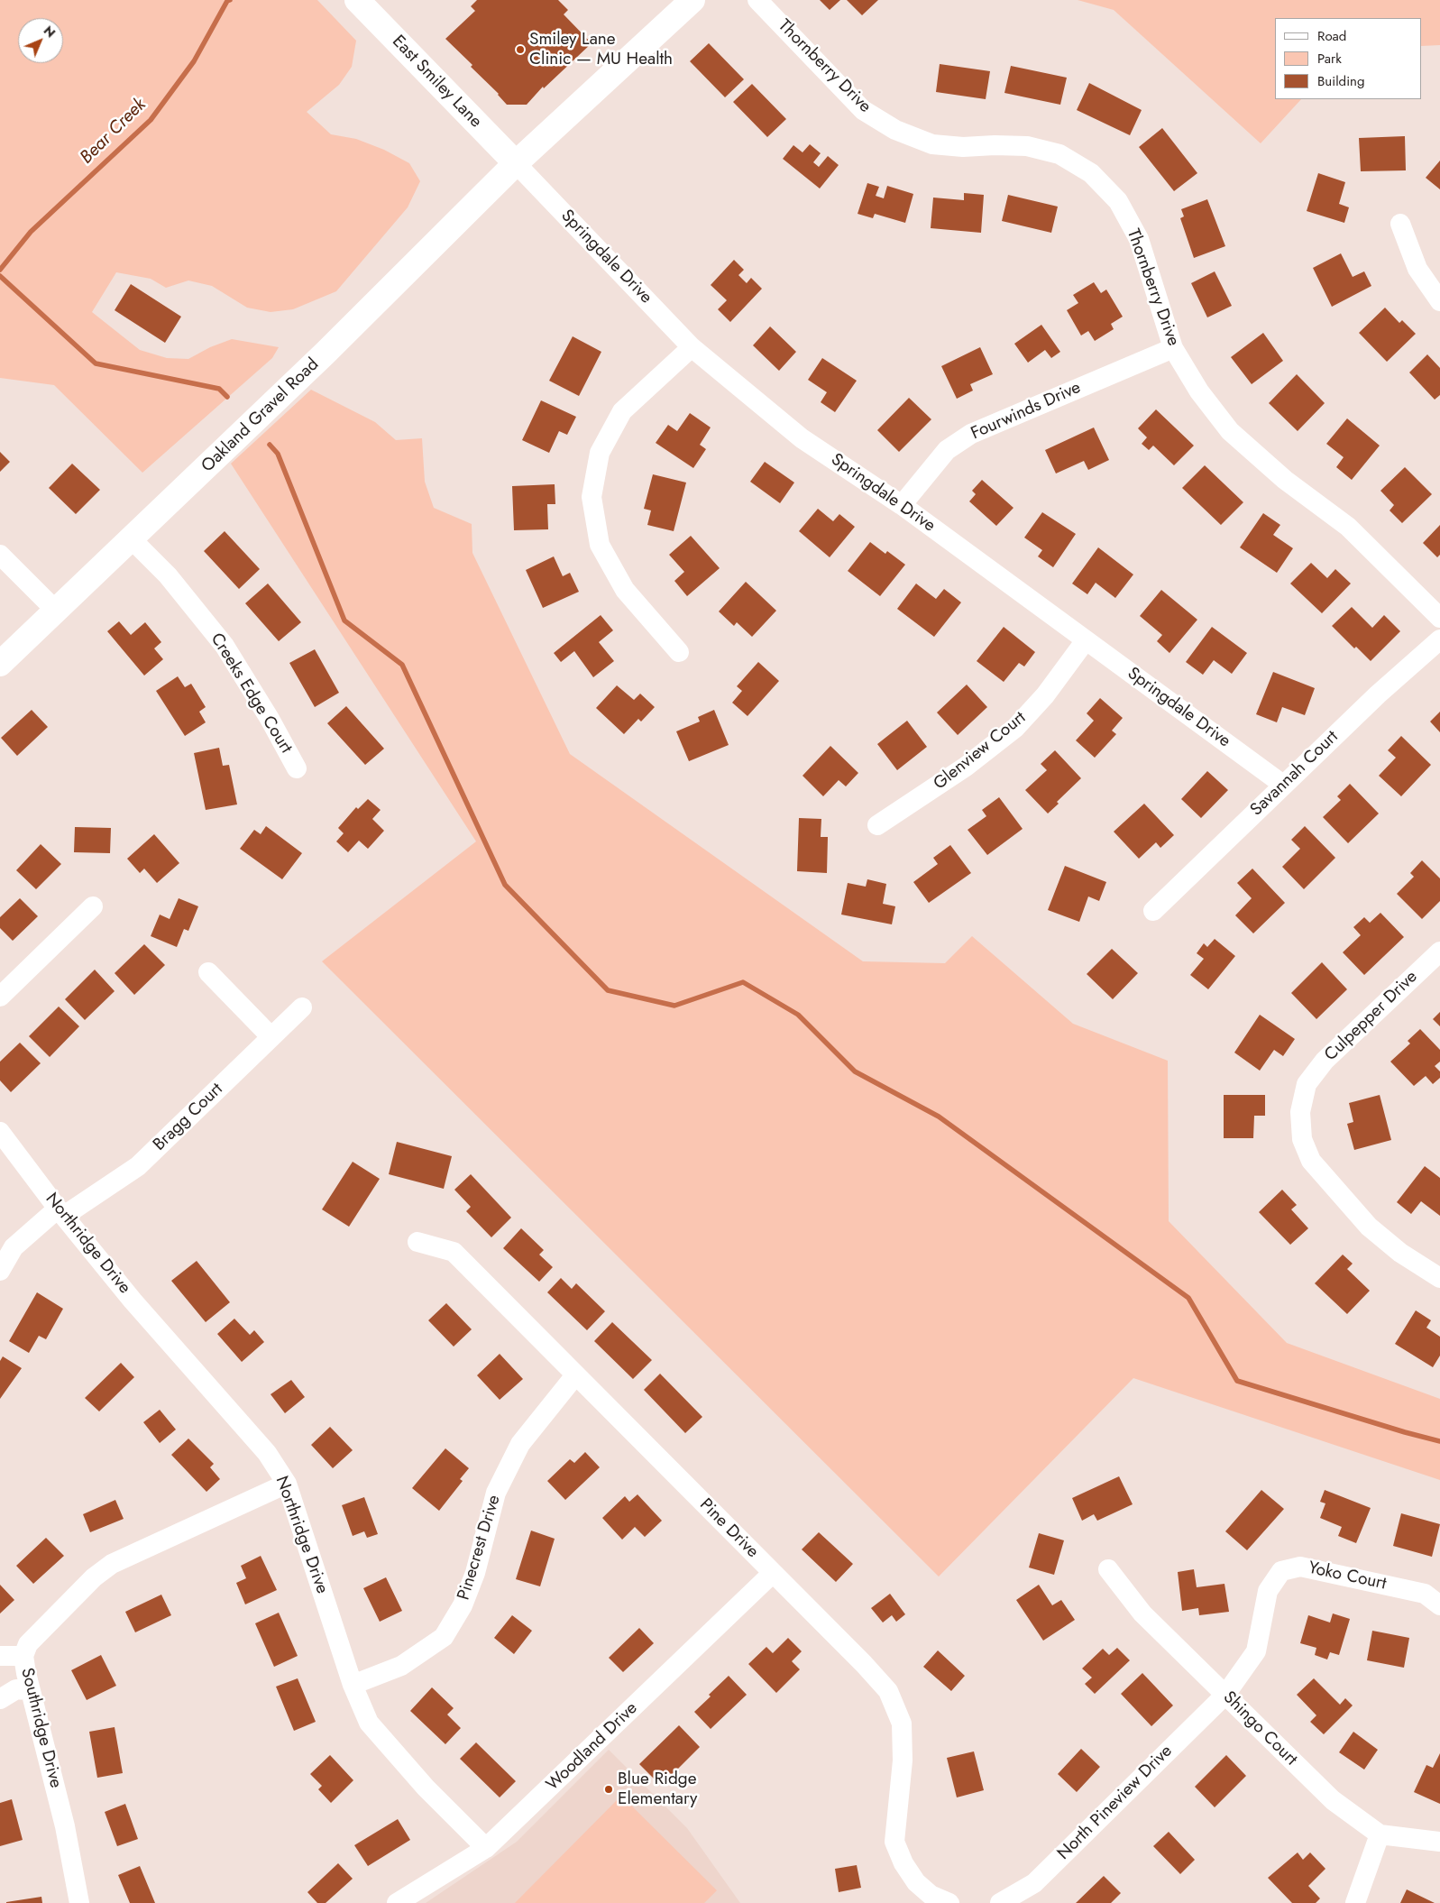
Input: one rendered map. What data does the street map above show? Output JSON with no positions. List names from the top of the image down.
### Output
{
  "streets": {
    "street": [
      "Thornberry Drive",
      "East Smiley Lane",
      "Springdale Drive",
      "Fourwinds Drive",
      "Oakland Gravel Road",
      "Creeks Edge Court",
      "Glenview Court",
      "Savannah Court",
      "Culpepper Drive",
      "Bragg Court",
      "Northridge Drive",
      "Pine Drive",
      "Pinecrest Drive",
      "Yoko Court",
      "Southridge Drive",
      "Shingo Court",
      "Woodland Drive",
      "North Pineview Drive"
    ]
  },
  "crossings": [
    ["Thornberry Drive", "Fourwinds Drive"],
    ["East Smiley Lane", "Springdale Drive"],
    ["East Smiley Lane", "Oakland Gravel Road"],
    ["Springdale Drive", "Fourwinds Drive"],
    ["Springdale Drive", "Oakland Gravel Road"],
    ["Springdale Drive", "Glenview Court"],
    ["Springdale Drive", "Savannah Court"],
    ["Oakland Gravel Road", "Creeks Edge Court"],
    ["Bragg Court", "Northridge Drive"],
    ["Northridge Drive", "Pinecrest Drive"],
    ["Northridge Drive", "Southridge Drive"],
    ["Northridge Drive", "Woodland Drive"],
    ["Pine Drive", "Pinecrest Drive"],
    ["Pine Drive", "Woodland Drive"],
    ["Yoko Court", "Shingo Court"],
    ["Yoko Court", "North Pineview Drive"],
    ["Shingo Court", "North Pineview Drive"]
  ],
  "water": ["Bear Creek"],
  "places": ["Smiley Lane Clinic — MU Health", "Blue Ridge Elementary"],
  "legend": ["Road", "Park", "Building"],
  "north": "top right"
}
